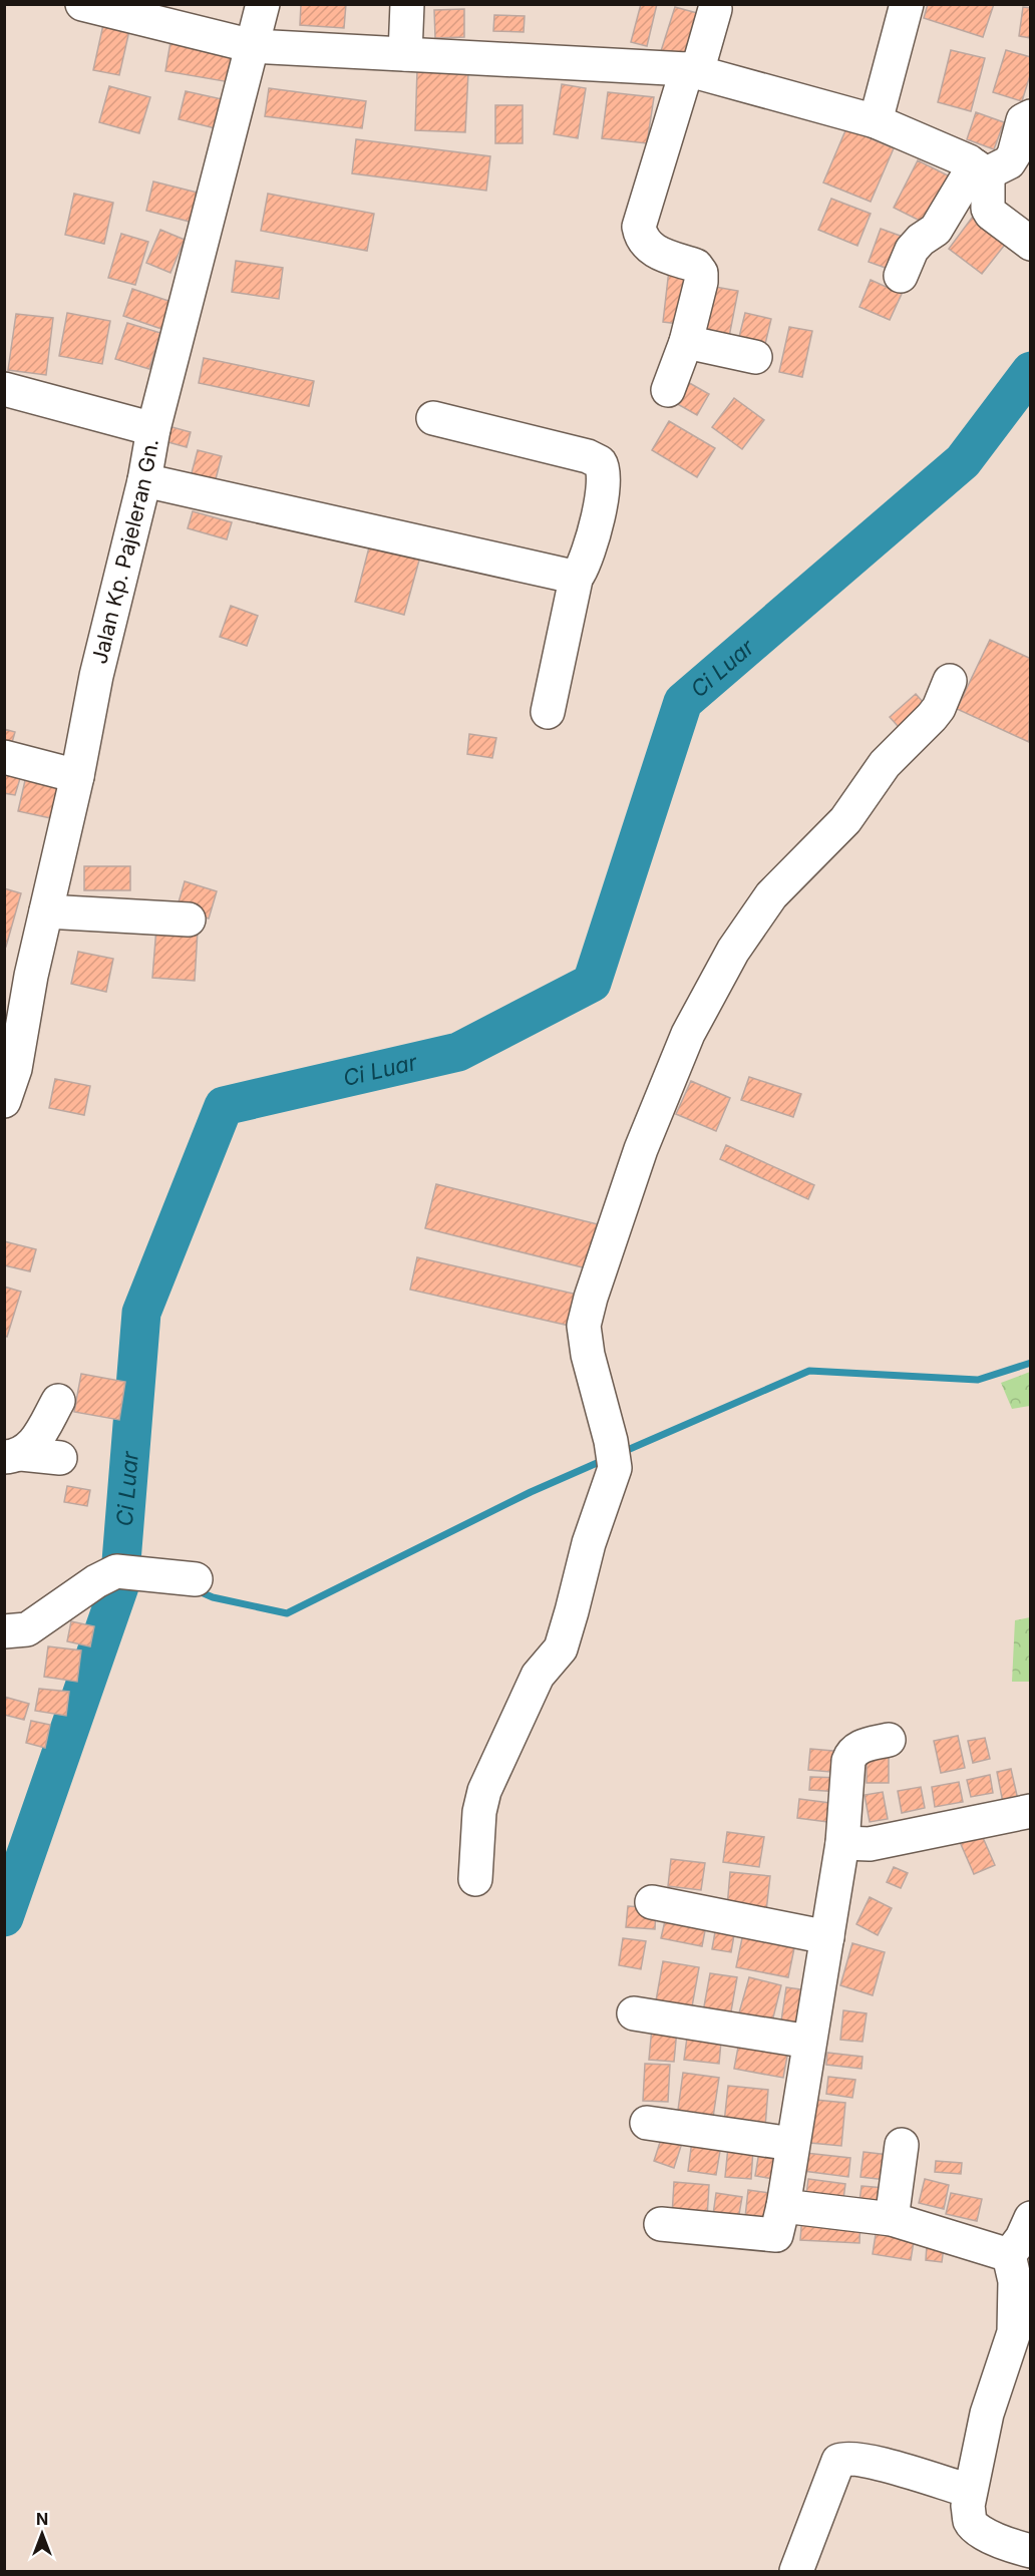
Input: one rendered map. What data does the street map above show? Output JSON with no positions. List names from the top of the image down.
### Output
{
  "streets": {
    "street": ["Jalan Kp. Pajeleran Gn."]
  },
  "water": ["Ci Luar"],
  "north": "top"
}
